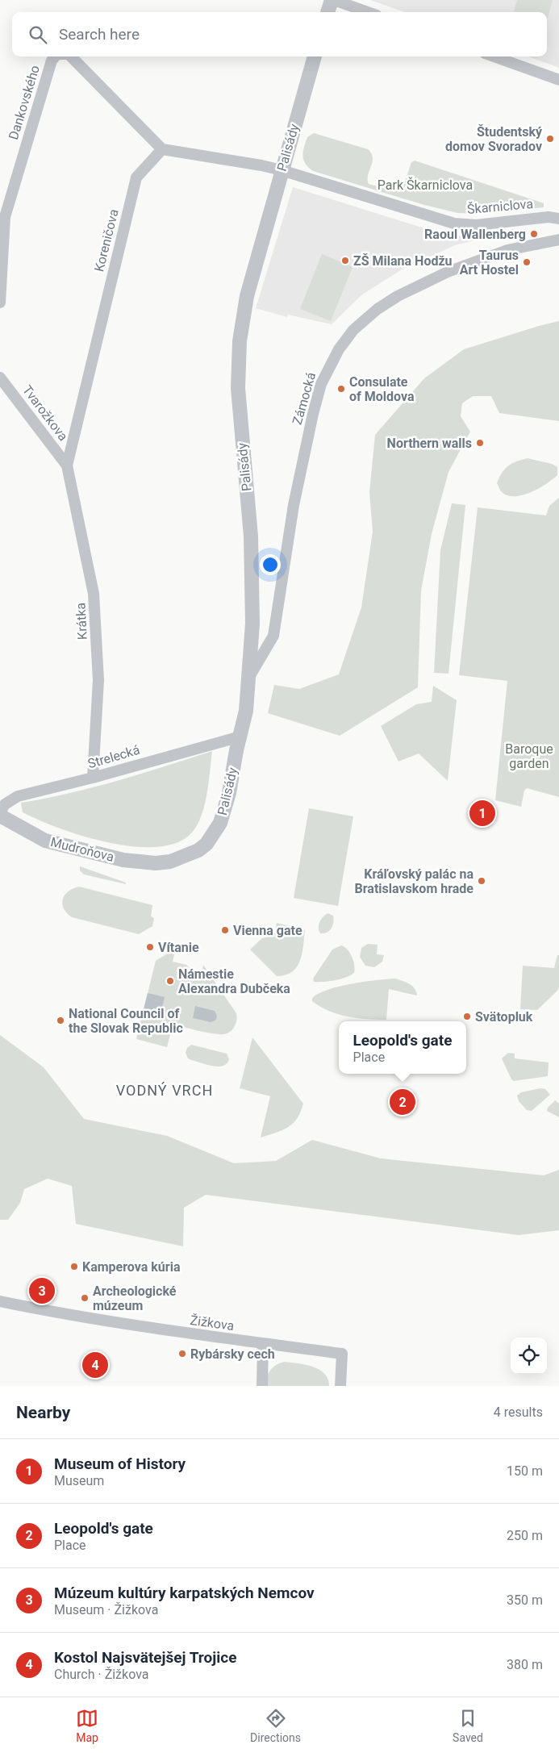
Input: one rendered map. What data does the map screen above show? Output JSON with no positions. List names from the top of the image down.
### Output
{
  "streets": {
    "street": [
      "Dankovského",
      "Palisády",
      "Škarniclova",
      "Koreničova",
      "Zámocká",
      "Tvarožkova",
      "Krátka",
      "Strelecká",
      "Mudroňova",
      "Žižkova"
    ]
  },
  "crossings": [
    ["Dankovského", "Koreničova"],
    ["Palisády", "Škarniclova"],
    ["Palisády", "Zámocká"],
    ["Palisády", "Strelecká"],
    ["Palisády", "Mudroňova"],
    ["Koreničova", "Tvarožkova"],
    ["Koreničova", "Krátka"],
    ["Tvarožkova", "Krátka"],
    ["Krátka", "Strelecká"]
  ],
  "districts": ["VODNÝ VRCH"],
  "parks": ["Park Škarniclova", "Baroque garden"],
  "places": [
    "Študentský domov Svoradov",
    "Raoul Wallenberg",
    "ZŠ Milana Hodžu",
    "Taurus Art Hostel",
    "Consulate of Moldova",
    "Northern walls",
    "Kráľovský palác na Bratislavskom hrade",
    "Vienna gate",
    "Vítanie",
    "Námestie Alexandra Dubčeka",
    "Svätopluk",
    "National Council of the Slovak Republic",
    "Kamperova kúria",
    "Archeologické múzeum",
    "Rybársky cech"
  ],
  "page": {
    "search": "Search here",
    "pins": [
      "1",
      "2",
      "3",
      "4"
    ],
    "popup": ["Leopold's gate", "Place"],
    "heading": ["Nearby", "4 results"],
    "list": [
      {
        "mark": "1",
        "name": "Museum of History",
        "note": "Museum",
        "value": "150 m"
      },
      {
        "mark": "2",
        "name": "Leopold's gate",
        "note": "Place",
        "value": "250 m"
      },
      {
        "mark": "3",
        "name": "Múzeum kultúry karpatských Nemcov",
        "note": "Museum · Žižkova",
        "value": "350 m"
      },
      {
        "mark": "4",
        "name": "Kostol Najsvätejšej Trojice",
        "note": "Church · Žižkova",
        "value": "380 m"
      }
    ],
    "nav": ["Map", "Directions", "Saved"]
  }
}
